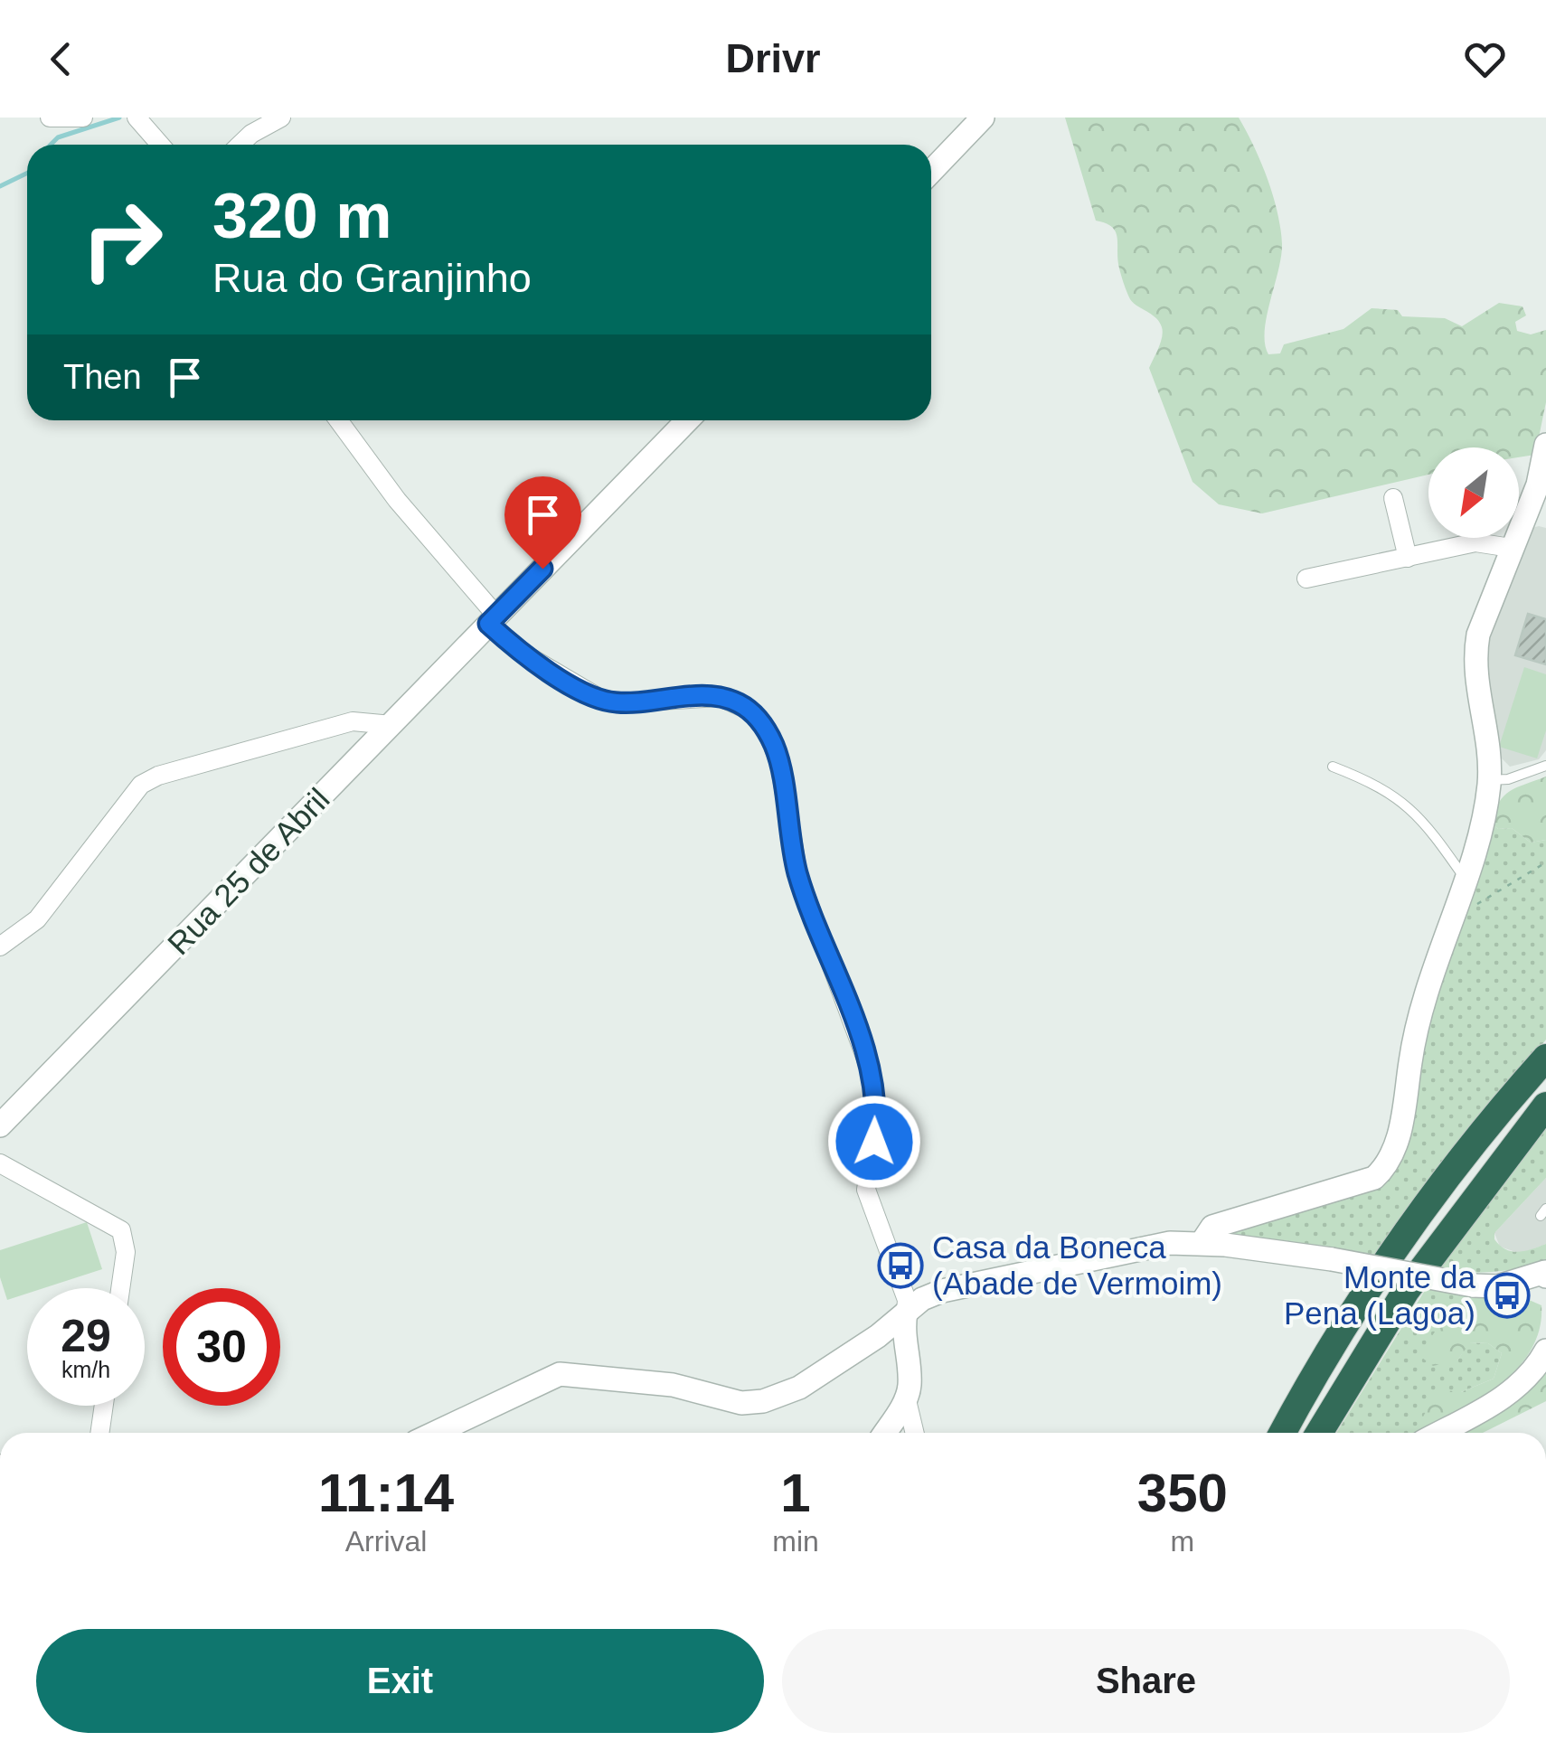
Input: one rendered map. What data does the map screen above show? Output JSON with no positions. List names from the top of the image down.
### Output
{
  "streets": {
    "street": ["Rua 25 de Abril"]
  },
  "places": {
    "bus stop": ["Casa da Boneca (Abade de Vermoim)", "Monte da Pena (Lagoa)"]
  },
  "north": "bottom left",
  "page": {
    "header": "Drivr",
    "turn": ["320 m", "Rua do Granjinho"],
    "then": "Then",
    "speed": "29 km/h",
    "limit": "30",
    "eta": [
      "11:14",
      "Arrival",
      "1",
      "min",
      "350",
      "m"
    ],
    "buttons": ["Exit", "Share"]
  }
}
